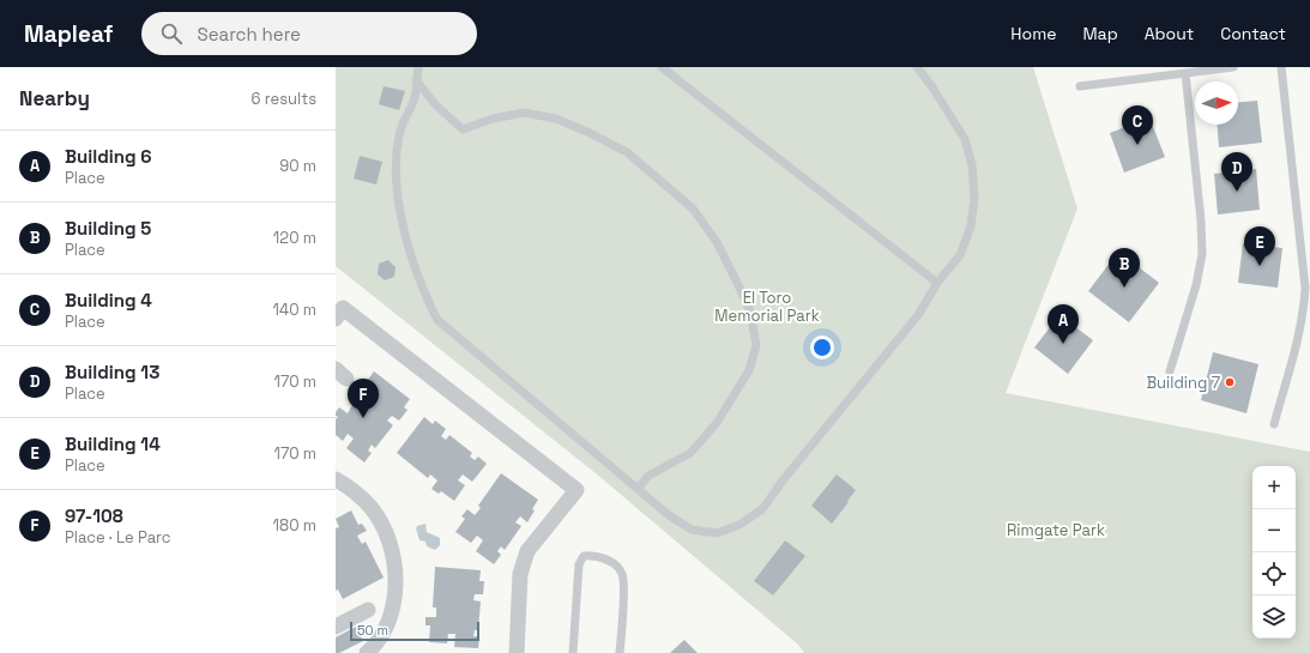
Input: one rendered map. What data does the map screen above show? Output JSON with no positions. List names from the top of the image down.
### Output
{
  "parks": ["El Toro Memorial Park", "Rimgate Park"],
  "places": ["Building 7"],
  "scale_bar": "50 m",
  "north": "right",
  "page": {
    "header": "Mapleaf",
    "search": "Search here",
    "nav": [
      "Home",
      "Map",
      "About",
      "Contact"
    ],
    "heading": ["Nearby", "6 results"],
    "pins": [
      "C",
      "D",
      "E",
      "B",
      "A",
      "F"
    ],
    "list": [
      {
        "mark": "A",
        "name": "Building 6",
        "note": "Place",
        "value": "90 m"
      },
      {
        "mark": "B",
        "name": "Building 5",
        "note": "Place",
        "value": "120 m"
      },
      {
        "mark": "C",
        "name": "Building 4",
        "note": "Place",
        "value": "140 m"
      },
      {
        "mark": "D",
        "name": "Building 13",
        "note": "Place",
        "value": "170 m"
      },
      {
        "mark": "E",
        "name": "Building 14",
        "note": "Place",
        "value": "170 m"
      },
      {
        "mark": "F",
        "name": "97-108",
        "note": "Place · Le Parc",
        "value": "180 m"
      }
    ],
    "map_buttons": ["+", "−"],
    "scale": "50 m"
  }
}
